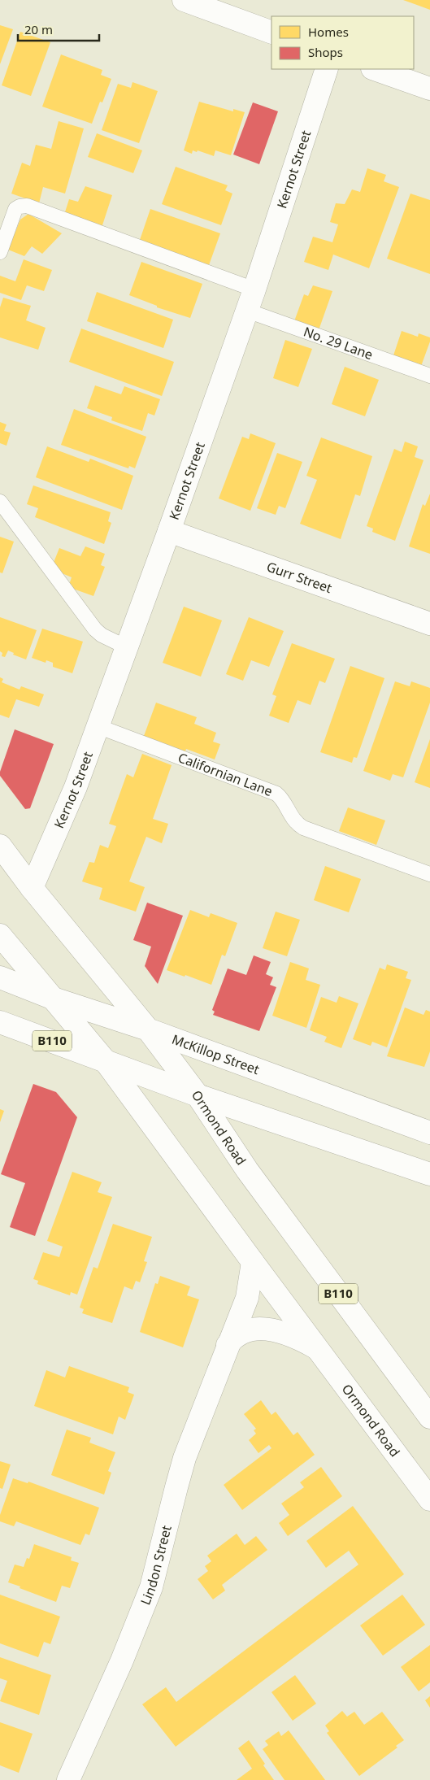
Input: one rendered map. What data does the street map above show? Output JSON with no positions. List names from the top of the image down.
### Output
{
  "streets": {
    "main road": [
      "Kernot Street",
      "Gurr Street",
      "B110",
      "McKillop Street",
      "Ormond Road",
      "Lindon Street"
    ],
    "lane": ["No. 29 Lane", "Californian Lane"]
  },
  "crossings": [
    ["Kernot Street", "No. 29 Lane"],
    ["Kernot Street", "Gurr Street"],
    ["Kernot Street", "Californian Lane"],
    ["Kernot Street", "Ormond Road"],
    ["B110", "Ormond Road"],
    ["McKillop Street", "Ormond Road"],
    ["Ormond Road", "Lindon Street"]
  ],
  "legend": ["Homes", "Shops"],
  "scale_bar": "20 m"
}
